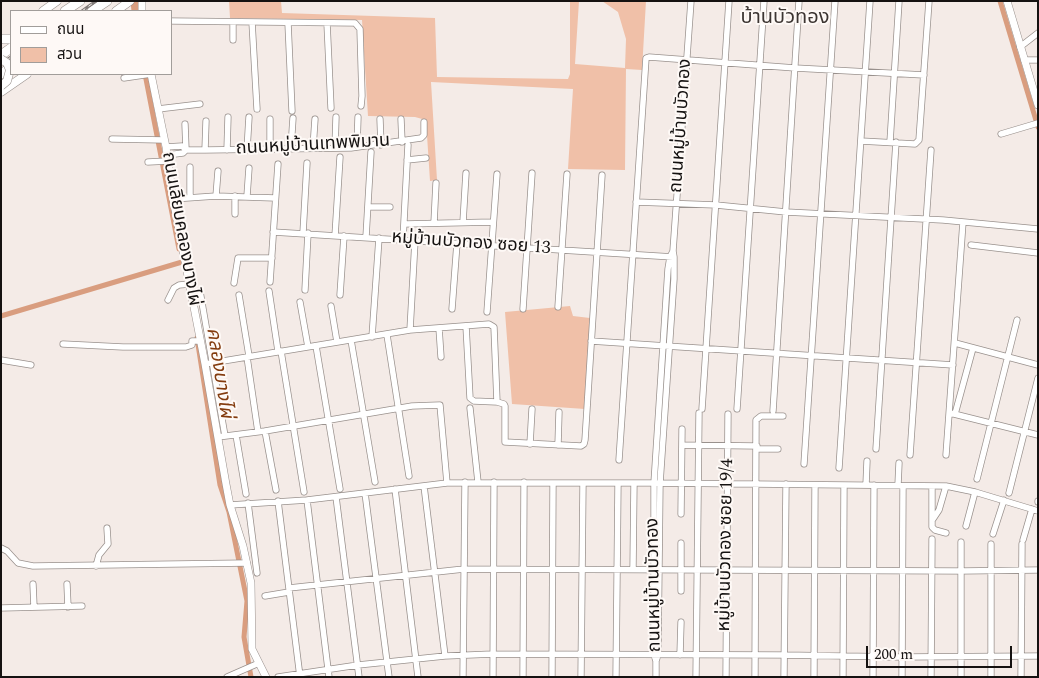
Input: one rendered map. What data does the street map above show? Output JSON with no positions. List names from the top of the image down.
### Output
{
  "streets": {
    "street": [
      "ถนนหมู่บ้านบัวทอง",
      "ถนนหมู่บ้านเทพพิมาน",
      "ถนนเลียบคลองบางไผ่",
      "หมู่บ้านบัวทอง ซอย 13",
      "หมู่บ้านบัวทอง ซอย 19/4"
    ]
  },
  "crossings": [
    ["ถนนหมู่บ้านบัวทอง", "หมู่บ้านบัวทอง ซอย 13"],
    ["ถนนหมู่บ้านเทพพิมาน", "ถนนเลียบคลองบางไผ่"]
  ],
  "districts": ["บ้านบัวทอง"],
  "water": ["คลองบางไผ่"],
  "legend": ["ถนน", "สวน"],
  "scale_bar": "200 m"
}
